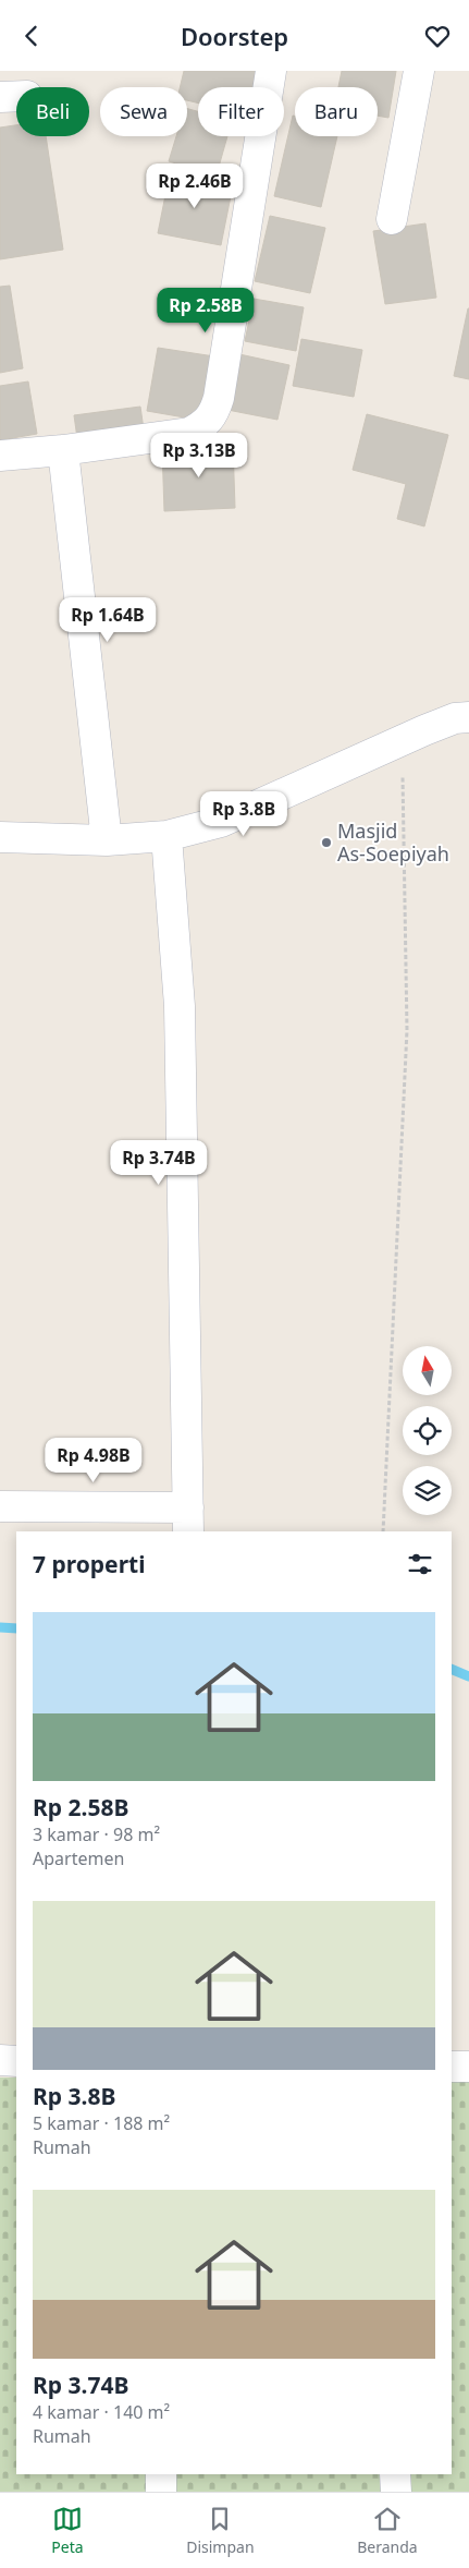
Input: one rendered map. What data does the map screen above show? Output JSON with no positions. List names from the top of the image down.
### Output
{
  "places": ["Masjid As-Soepiyah"],
  "north": "top",
  "page": {
    "header": "Doorstep",
    "chip": [
      "Beli",
      "Sewa",
      "Filter",
      "Baru"
    ],
    "price": [
      "Rp 2.46B",
      "Rp 2.58B",
      "Rp 3.13B",
      "Rp 1.64B",
      "Rp 3.8B",
      "Rp 3.74B",
      "Rp 4.98B"
    ],
    "heading": "7 properti",
    "list": [
      {
        "name": "Rp 2.58B",
        "note": "3 kamar · 98 m² · Apartemen"
      },
      {
        "name": "Rp 3.8B",
        "note": "5 kamar · 188 m² · Rumah"
      },
      {
        "name": "Rp 3.74B",
        "note": "4 kamar · 140 m² · Rumah"
      }
    ],
    "tabs": ["Peta", "Disimpan", "Beranda"]
  }
}
